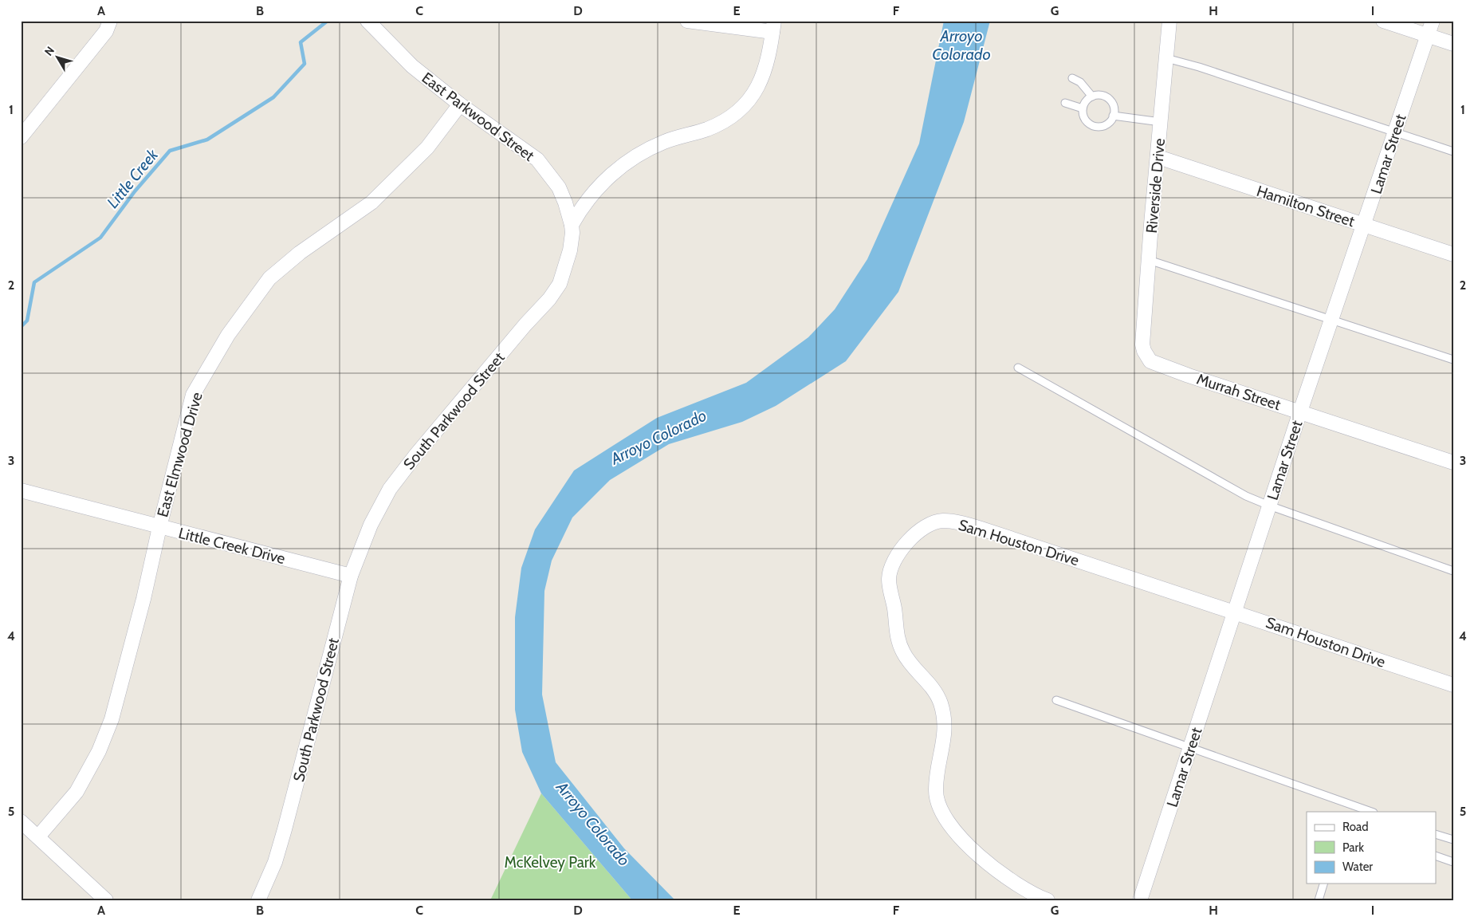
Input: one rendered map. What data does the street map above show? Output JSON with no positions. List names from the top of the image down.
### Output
{
  "streets": {
    "street": [
      "East Parkwood Street",
      "Lamar Street",
      "Riverside Drive",
      "Hamilton Street",
      "Murrah Street",
      "South Parkwood Street",
      "East Elmwood Drive",
      "Sam Houston Drive",
      "Little Creek Drive"
    ]
  },
  "crossings": [
    ["East Parkwood Street", "South Parkwood Street"],
    ["East Parkwood Street", "East Elmwood Drive"],
    ["Lamar Street", "Hamilton Street"],
    ["Lamar Street", "Murrah Street"],
    ["Lamar Street", "Sam Houston Drive"],
    ["Riverside Drive", "Hamilton Street"],
    ["Riverside Drive", "Murrah Street"],
    ["South Parkwood Street", "Little Creek Drive"],
    ["East Elmwood Drive", "Little Creek Drive"]
  ],
  "water": ["Arroyo Colorado", "Little Creek"],
  "parks": ["McKelvey Park"],
  "legend": ["Road", "Park", "Water"],
  "north": "top left",
  "grid": {
    "columns": [
      "A",
      "B",
      "C",
      "D",
      "E",
      "F",
      "G",
      "H",
      "I"
    ],
    "rows": [
      "1",
      "2",
      "3",
      "4",
      "5"
    ]
  }
}
